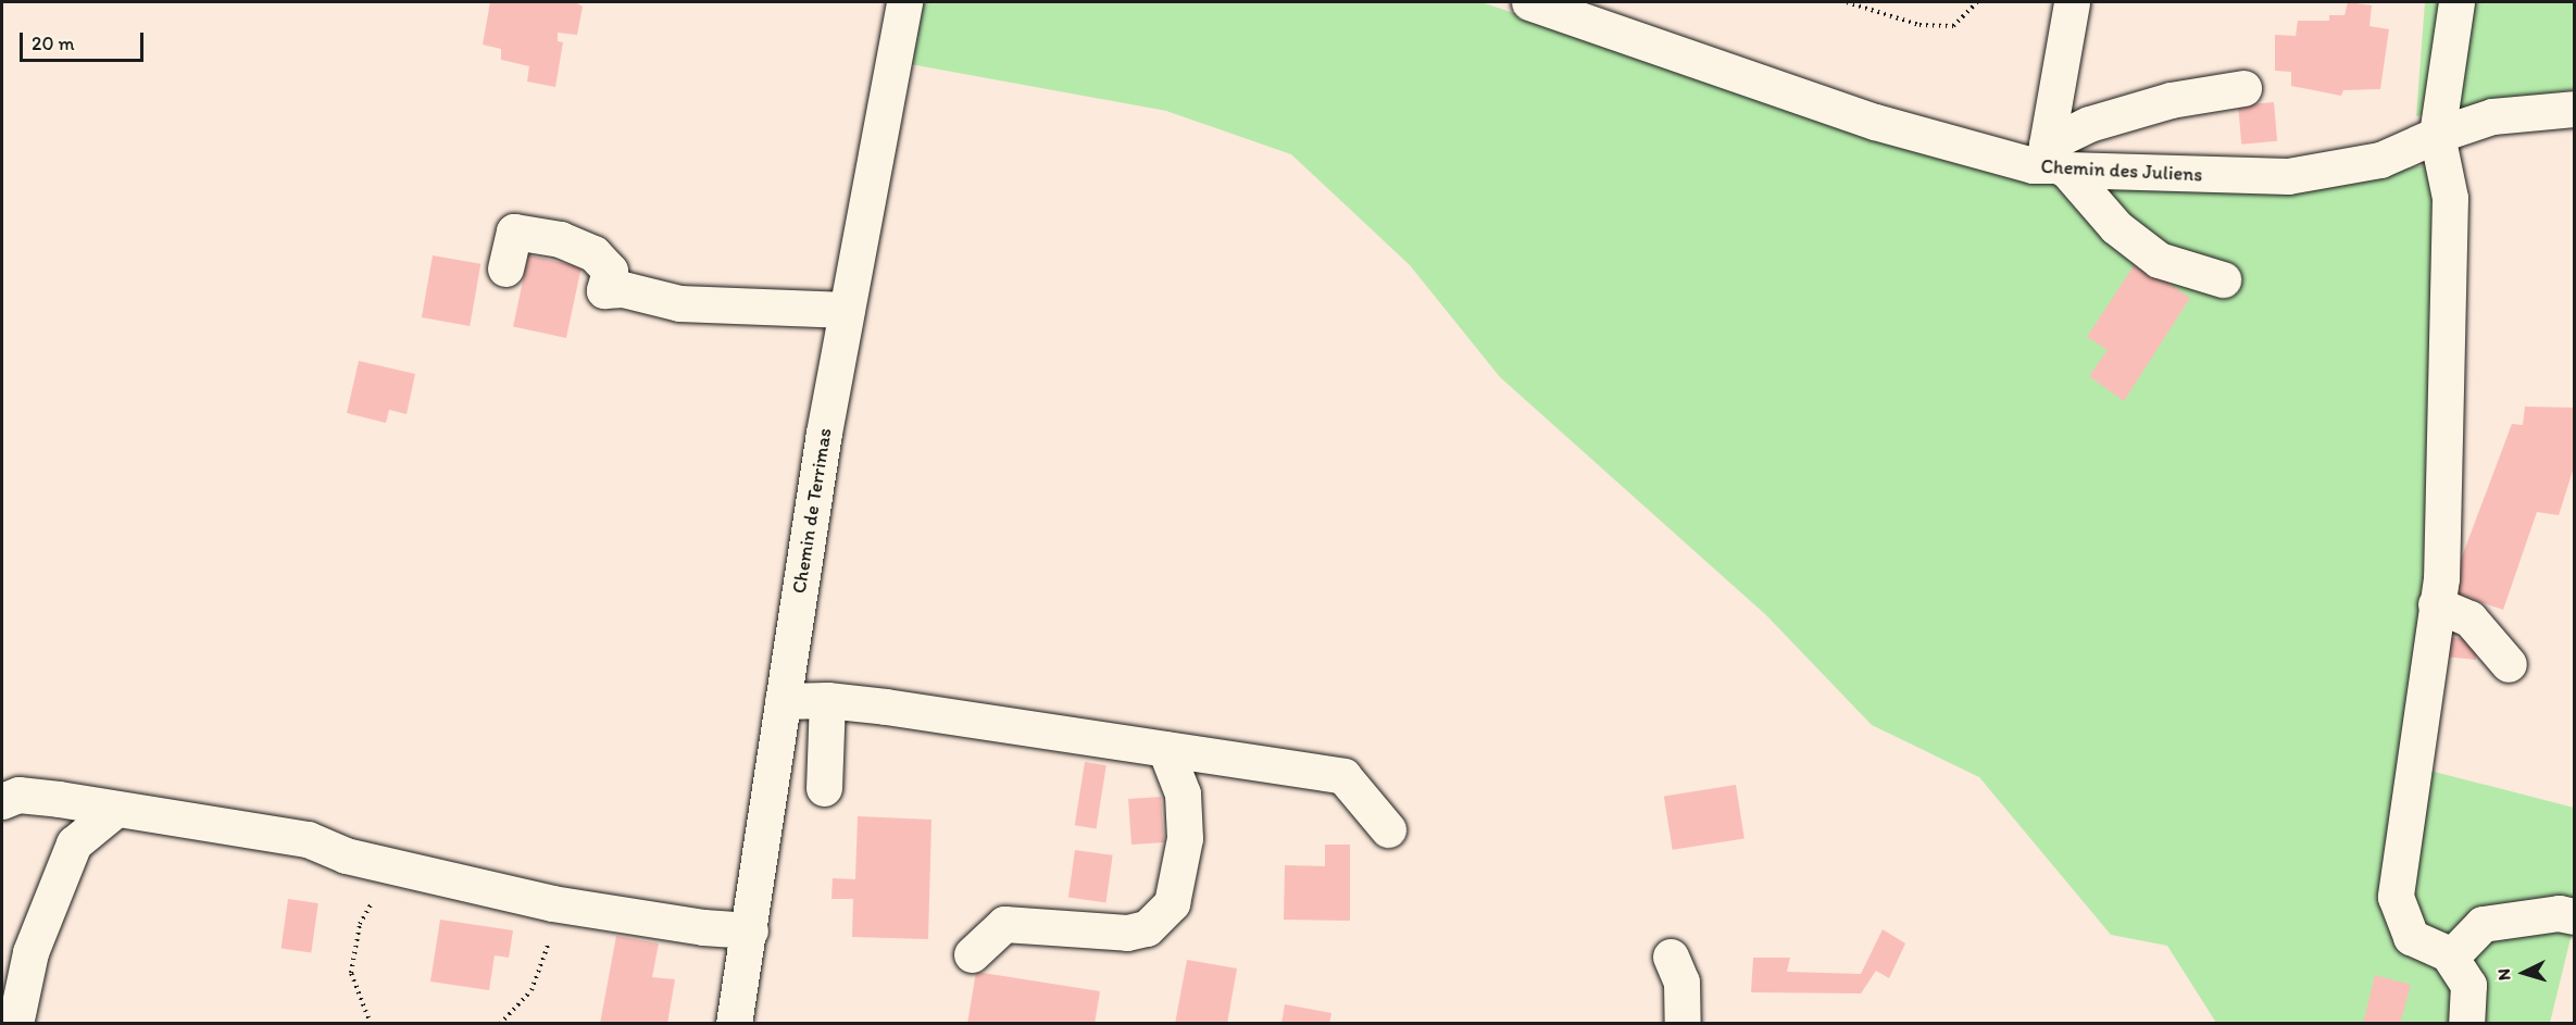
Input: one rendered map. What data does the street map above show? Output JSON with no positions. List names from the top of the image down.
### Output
{
  "streets": {
    "street": ["Chemin des Juliens", "Chemin de Terrimas"]
  },
  "scale_bar": "20 m",
  "north": "left"
}
